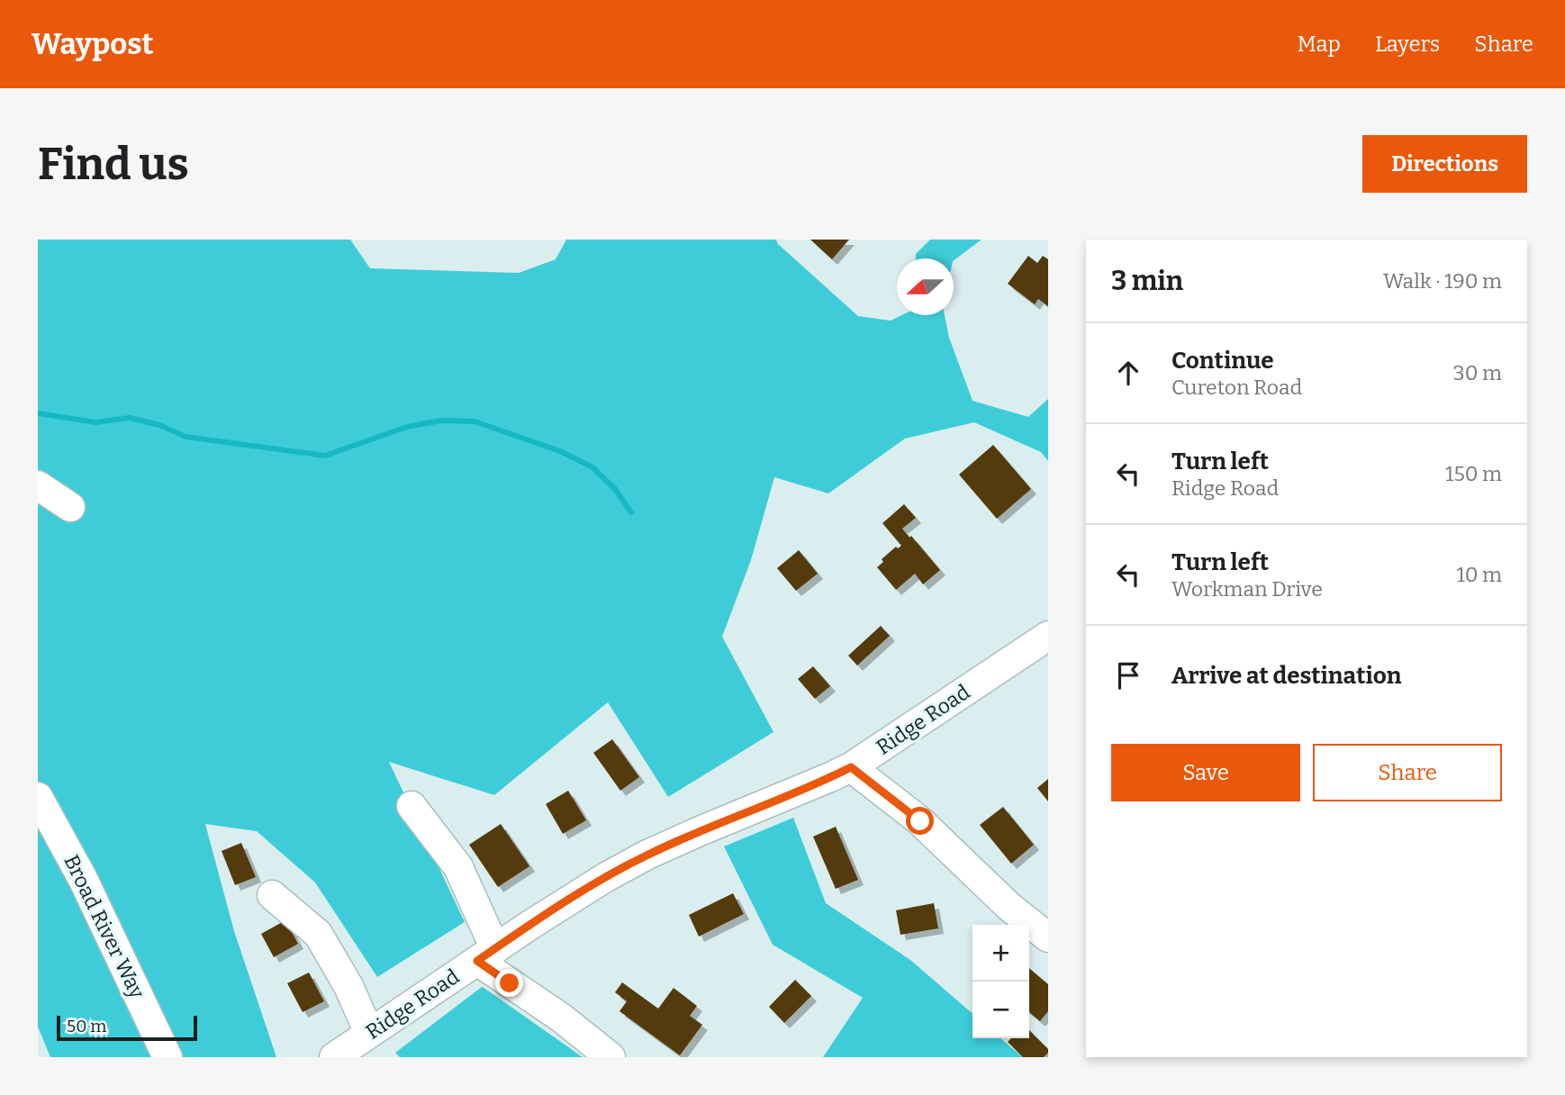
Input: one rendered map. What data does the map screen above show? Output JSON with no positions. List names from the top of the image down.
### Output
{
  "streets": {
    "street": ["Ridge Road", "Broad River Way"]
  },
  "scale_bar": "50 m",
  "north": "left",
  "page": {
    "header": "Waypost",
    "nav": ["Map", "Layers", "Share"],
    "buttons": [
      "Directions",
      ["Save", "Share"]
    ],
    "title": "Find us",
    "heading": ["3 min", "Walk · 190 m"],
    "list": [
      ["Continue", "Cureton Road", "30 m"],
      ["Turn left", "Ridge Road", "150 m"],
      ["Turn left", "Workman Drive", "10 m"],
      "Arrive at destination"
    ],
    "map_buttons": ["+", "−"],
    "scale": "50 m"
  }
}
